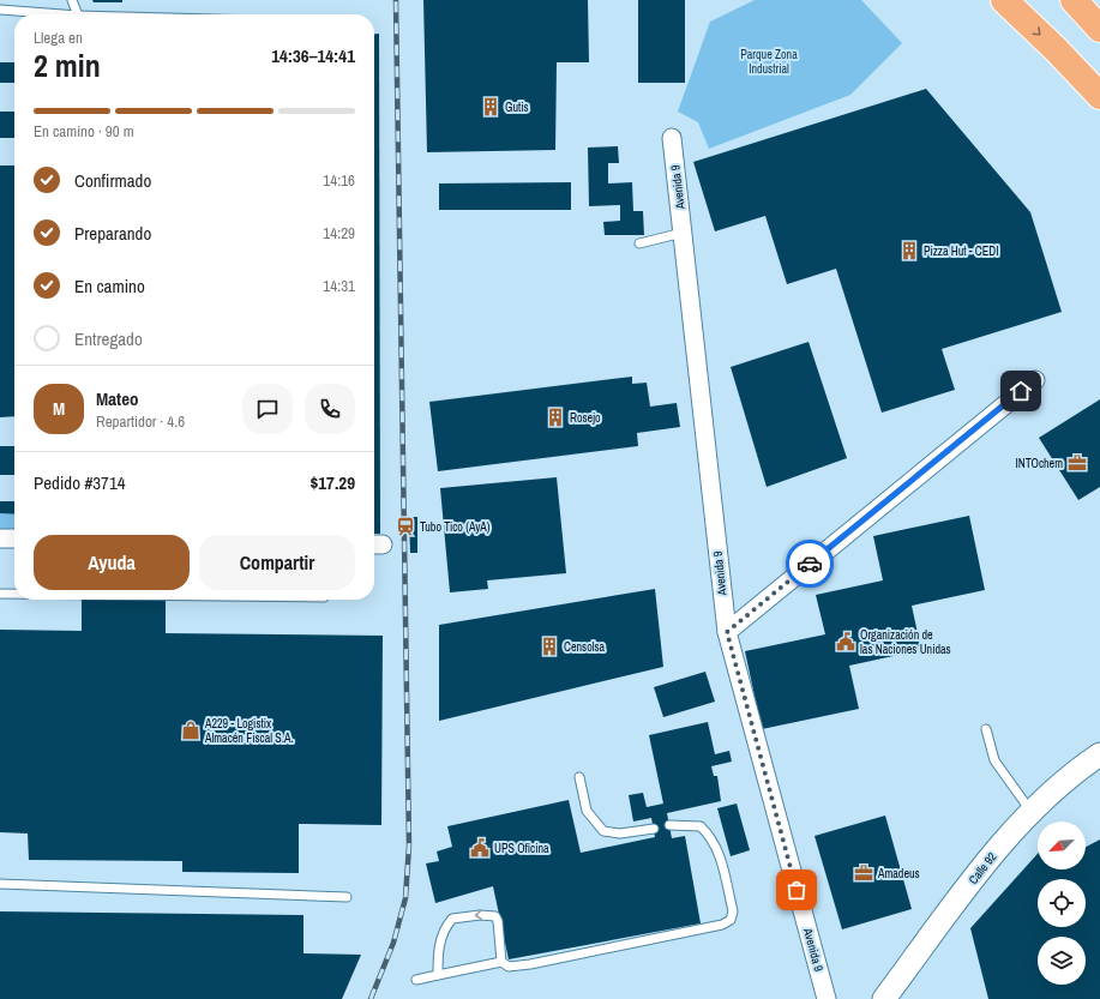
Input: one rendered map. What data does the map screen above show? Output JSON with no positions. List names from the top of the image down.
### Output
{
  "streets": {
    "street": ["Avenida 9", "Calle 92"]
  },
  "parks": ["Parque Zona Industrial"],
  "places": {
    "building": [
      "Gutis",
      "Pizza Hut - CEDI",
      "Rosejo",
      "Censolsa"
    ],
    "office": ["INTOchem", "Amadeus"],
    "station": ["Tubo Tico (AyA)"],
    "public building": ["Organización de las Naciones Unidas", "UPS Oficina"],
    "shop": ["A229 - Logistix Almacén Fiscal S.A."]
  },
  "north": "bottom left",
  "page": {
    "heading": ["2 min", "Llega en", "14:36–14:41"],
    "panel": [
      "Mateo",
      "Repartidor · 4.6",
      "Pedido #3714",
      "$17.29"
    ],
    "bar": "En camino · 90 m",
    "list": [
      ["Confirmado", "14:16"],
      ["Preparando", "14:29"],
      ["En camino", "14:31"],
      "Entregado"
    ],
    "round": "M",
    "buttons": ["Ayuda", "Compartir"]
  }
}
